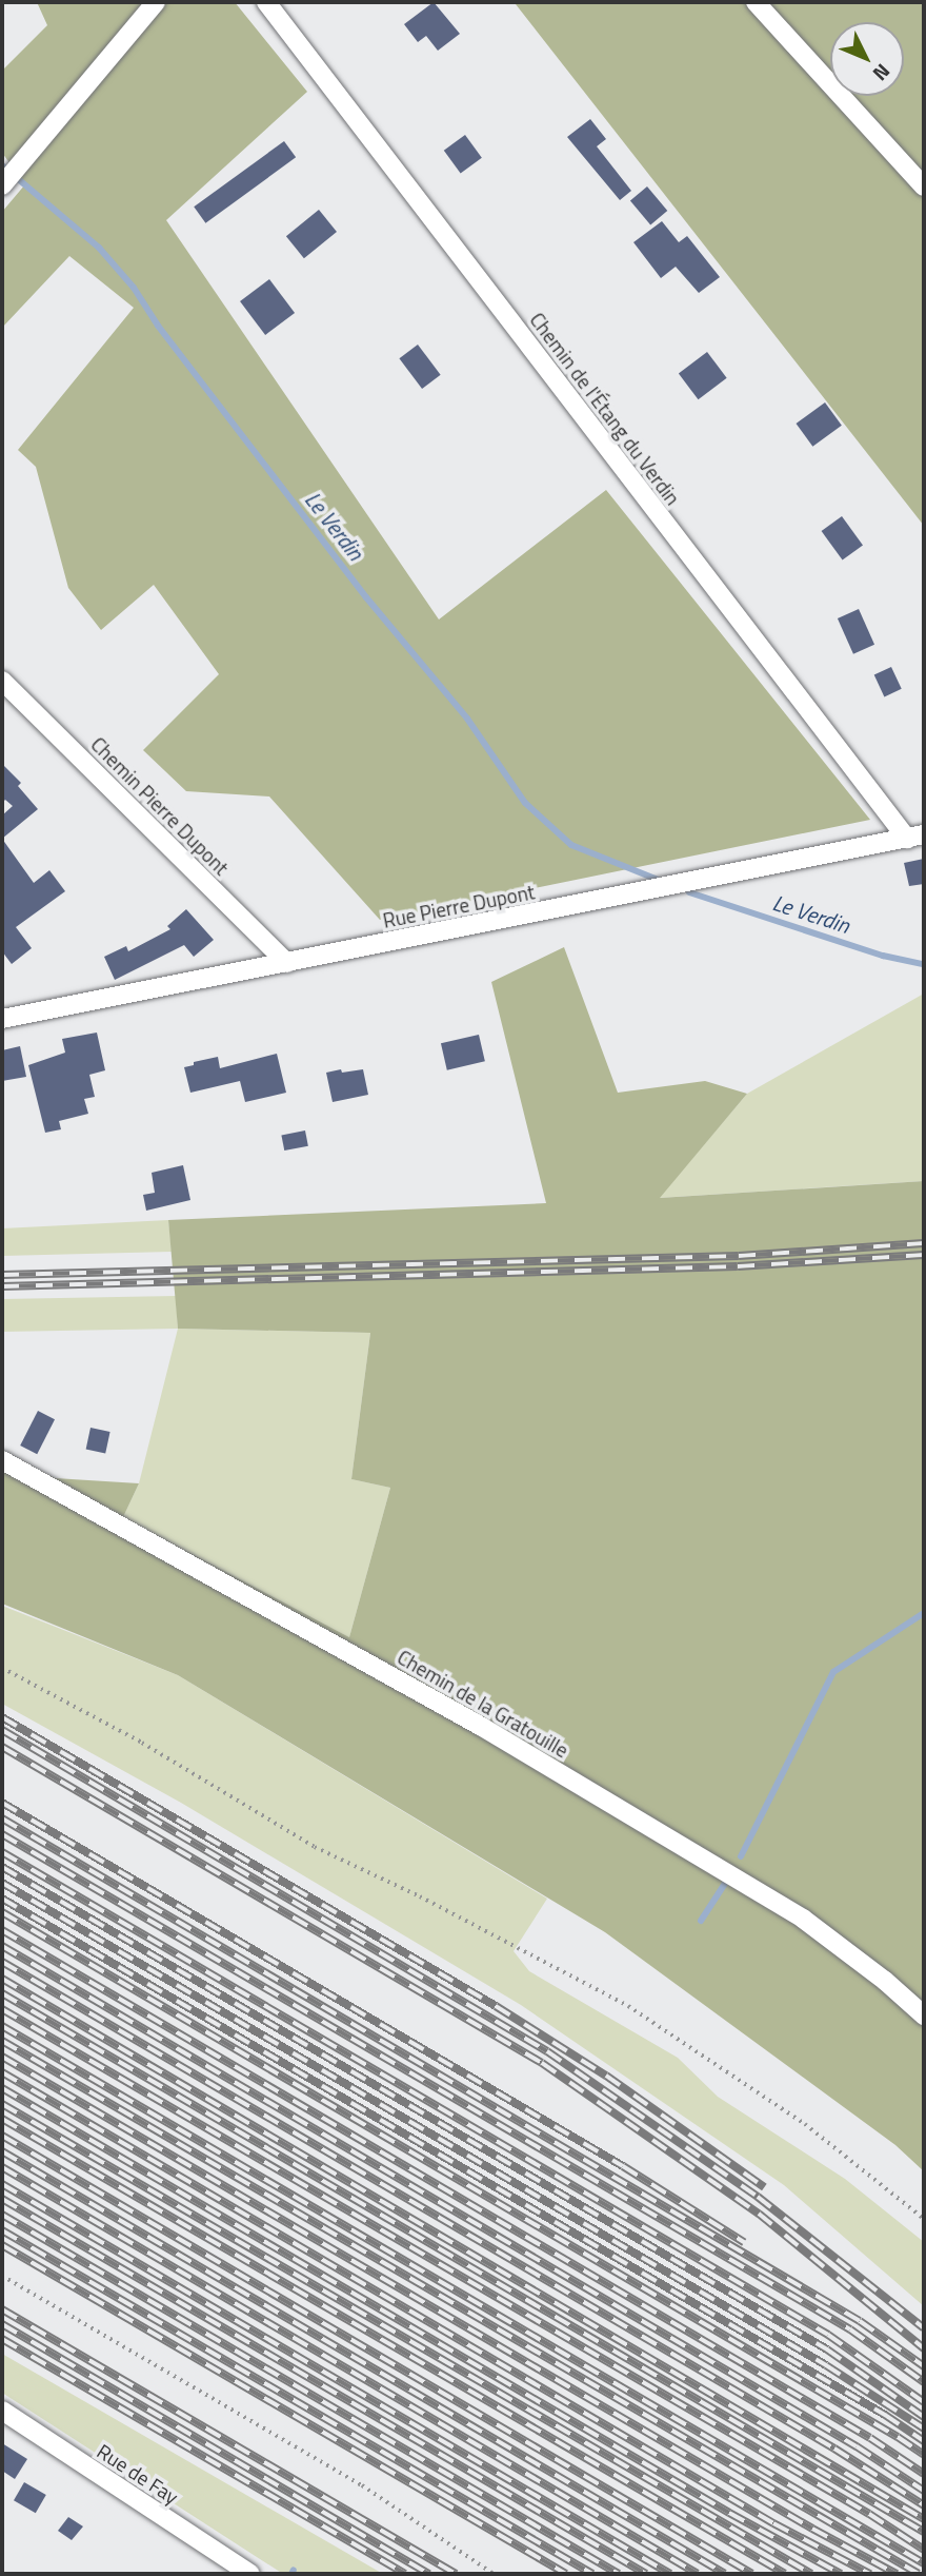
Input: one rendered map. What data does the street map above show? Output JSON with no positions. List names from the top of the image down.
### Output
{
  "streets": {
    "street": [
      "Chemin de l'Étang du Verdin",
      "Chemin Pierre Dupont",
      "Rue Pierre Dupont",
      "Chemin de la Gratouille",
      "Rue de Fay"
    ]
  },
  "crossings": [
    ["Chemin de l'Étang du Verdin", "Rue Pierre Dupont"],
    ["Chemin Pierre Dupont", "Rue Pierre Dupont"]
  ],
  "water": ["Le Verdin"],
  "north": "bottom right"
}
